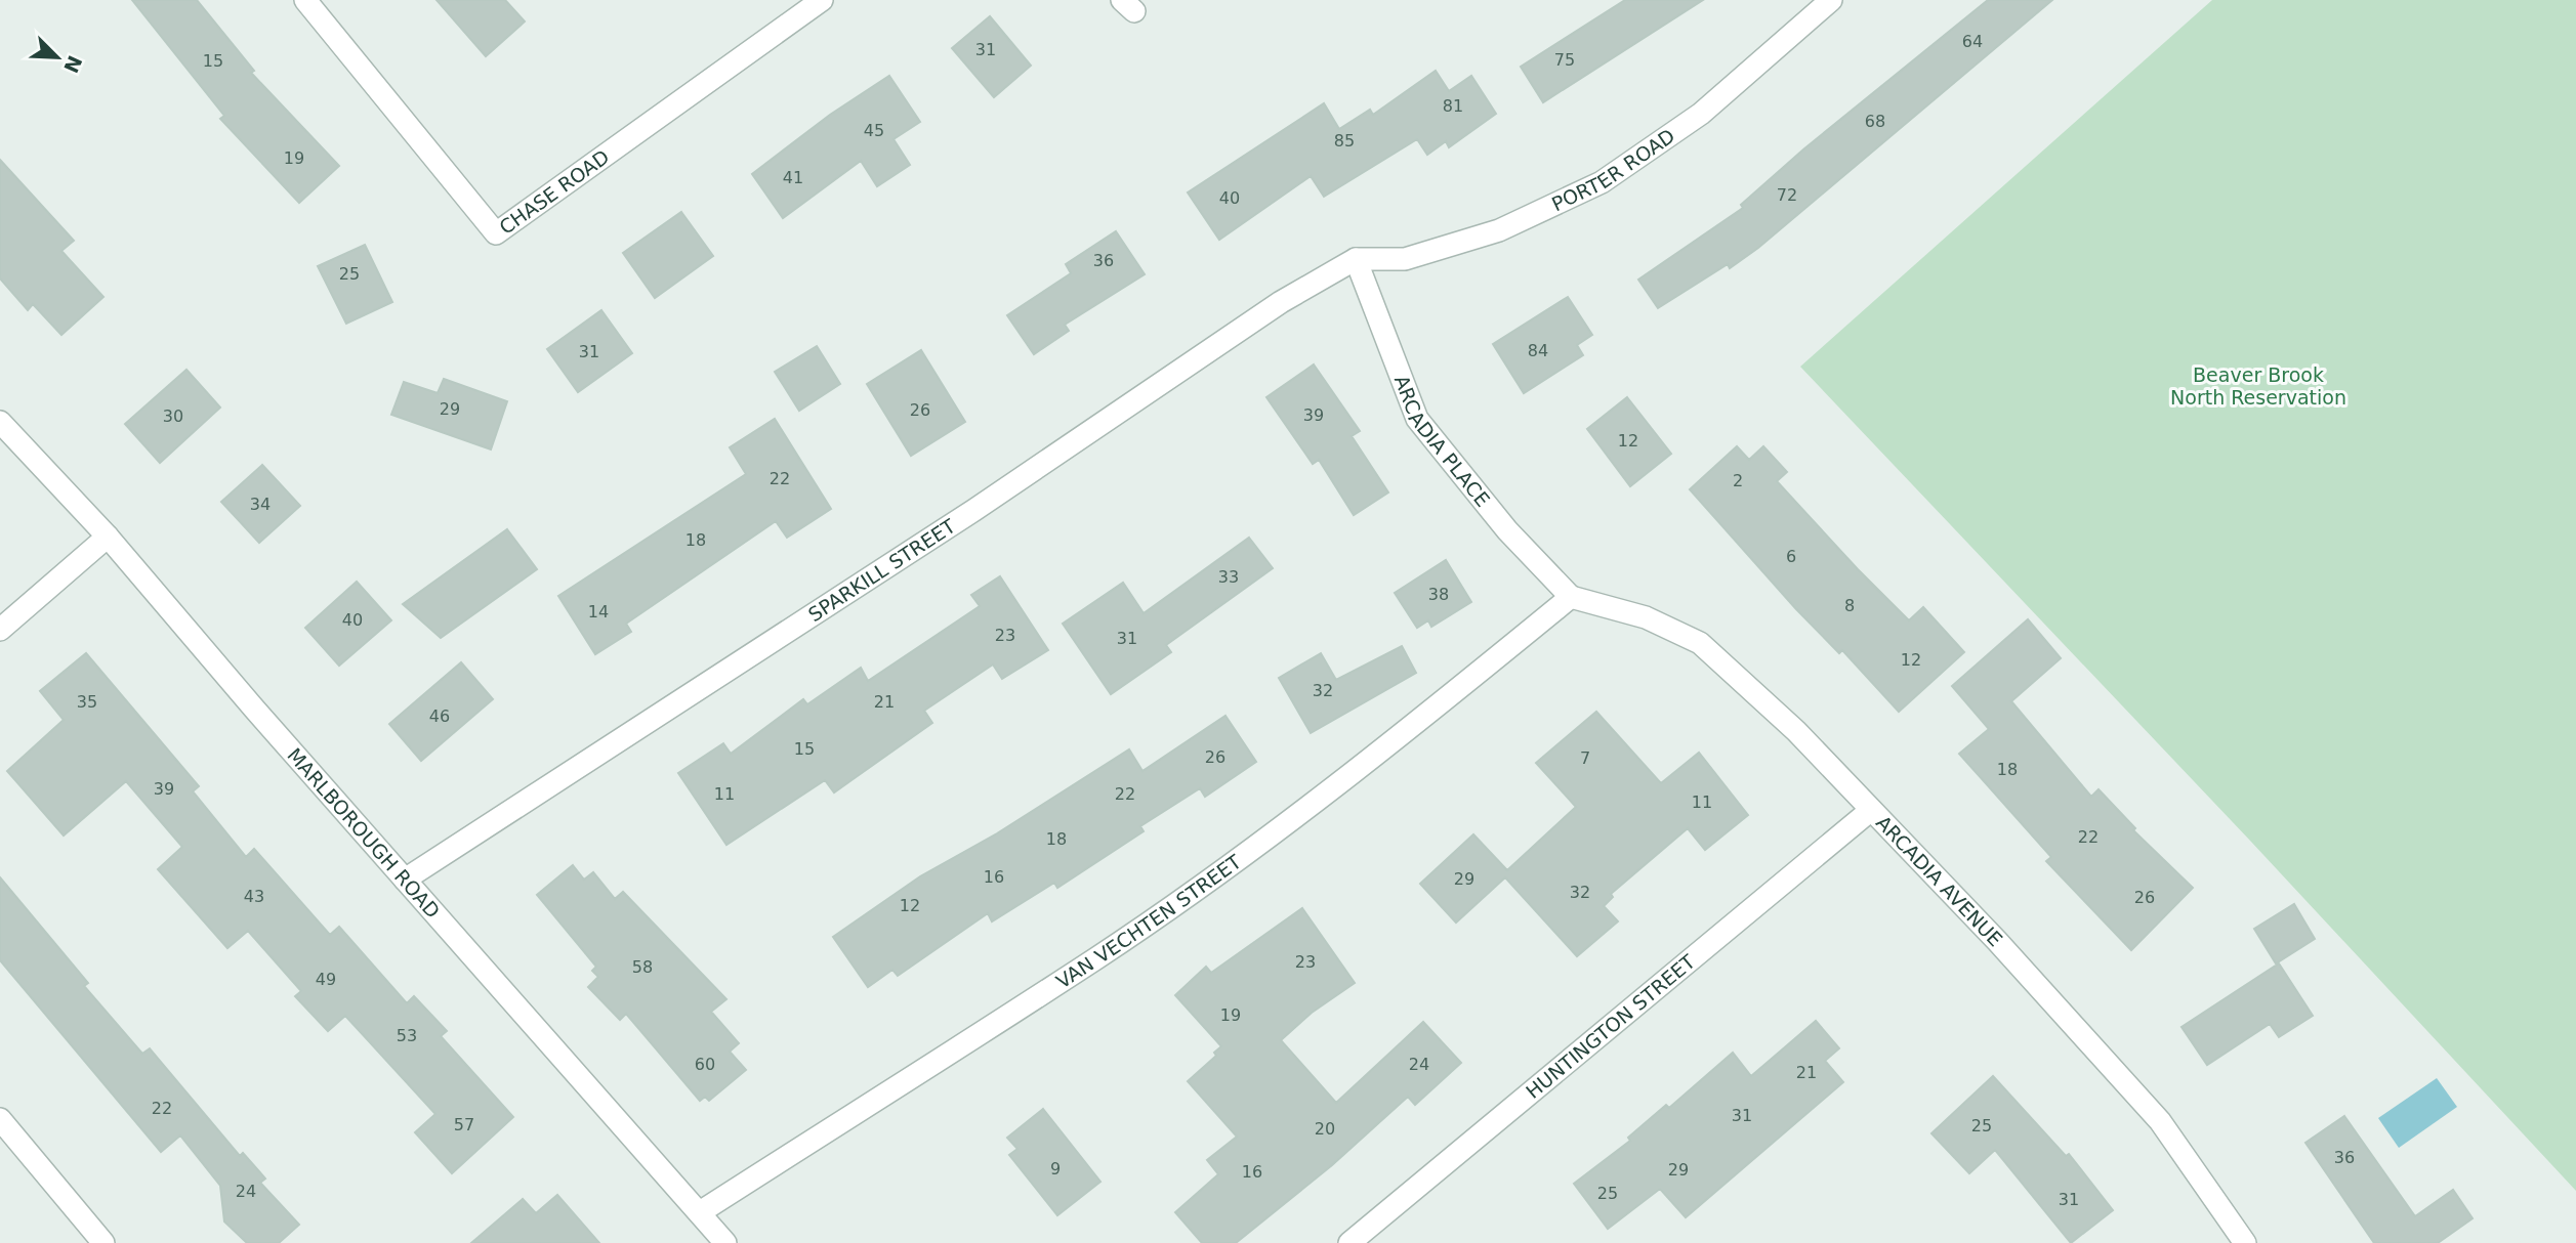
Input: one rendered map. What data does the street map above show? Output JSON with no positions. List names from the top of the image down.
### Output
{
  "streets": {
    "street": [
      "PORTER ROAD",
      "CHASE ROAD",
      "ARCADIA PLACE",
      "SPARKILL STREET",
      "MARLBOROUGH ROAD",
      "ARCADIA AVENUE",
      "VAN VECHTEN STREET",
      "HUNTINGTON STREET"
    ]
  },
  "crossings": [
    ["PORTER ROAD", "ARCADIA PLACE"],
    ["PORTER ROAD", "SPARKILL STREET"],
    ["ARCADIA PLACE", "SPARKILL STREET"],
    ["ARCADIA PLACE", "ARCADIA AVENUE"],
    ["ARCADIA PLACE", "VAN VECHTEN STREET"],
    ["SPARKILL STREET", "MARLBOROUGH ROAD"],
    ["MARLBOROUGH ROAD", "VAN VECHTEN STREET"],
    ["ARCADIA AVENUE", "VAN VECHTEN STREET"],
    ["ARCADIA AVENUE", "HUNTINGTON STREET"]
  ],
  "parks": ["Beaver Brook North Reservation"],
  "house_numbers": [
    "64",
    "31",
    "75",
    "15",
    "81",
    "68",
    "45",
    "85",
    "19",
    "41",
    "72",
    "40",
    "36",
    "25",
    "84",
    "31",
    "29",
    "26",
    "39",
    "30",
    "12",
    "22",
    "2",
    "34",
    "18",
    "6",
    "33",
    "38",
    "8",
    "14",
    "40",
    "23",
    "31",
    "12",
    "32",
    "35",
    "21",
    "46",
    "15",
    "26",
    "7",
    "18",
    "39",
    "11",
    "22",
    "11",
    "22",
    "18",
    "16",
    "29",
    "32",
    "43",
    "26",
    "12",
    "23",
    "58",
    "49",
    "19",
    "53",
    "60",
    "24",
    "21",
    "22",
    "31",
    "57",
    "25",
    "20",
    "36",
    "9",
    "29",
    "16",
    "24",
    "25",
    "31"
  ],
  "north": "bottom right"
}
